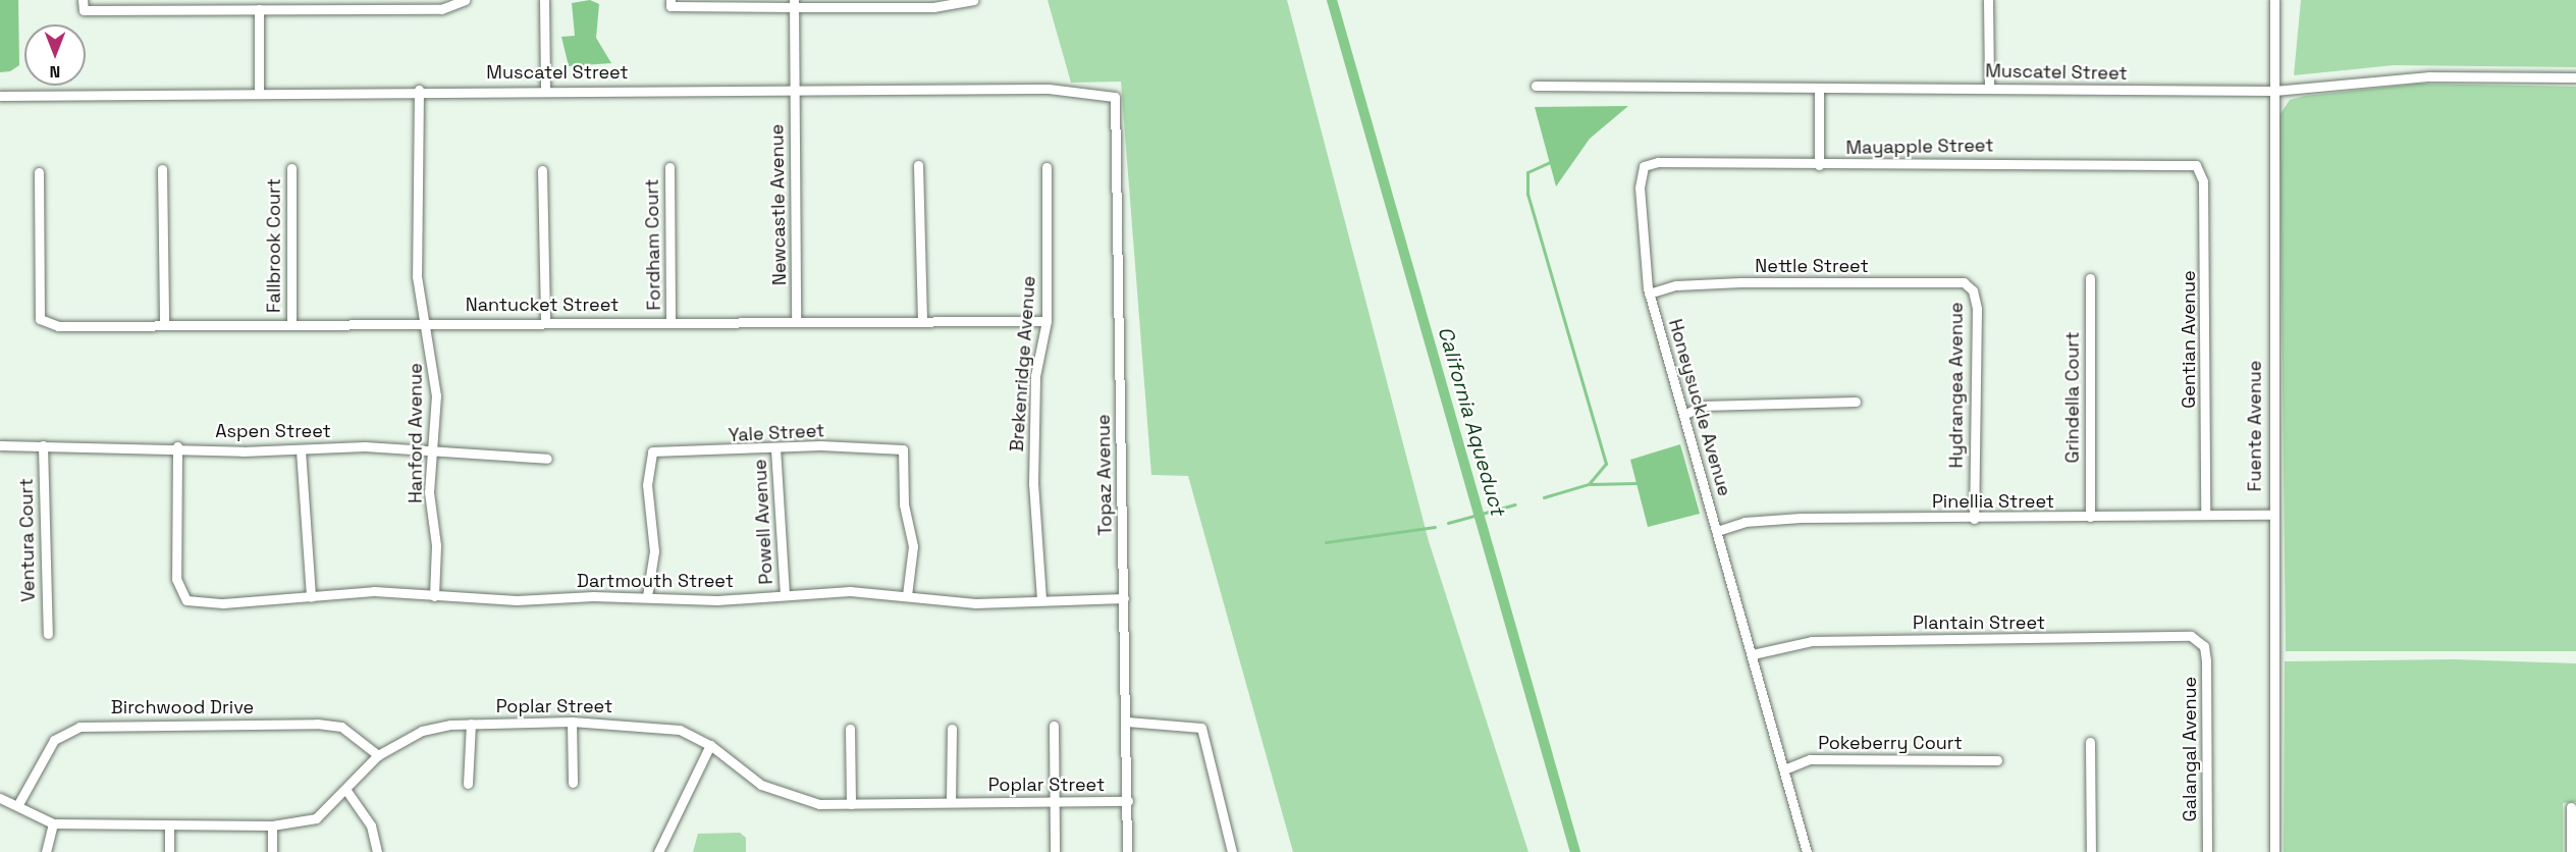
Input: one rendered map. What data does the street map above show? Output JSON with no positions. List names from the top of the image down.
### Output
{
  "streets": {
    "street": [
      "Muscatel Street",
      "Mayapple Street",
      "Newcastle Avenue",
      "Fordham Court",
      "Fallbrook Court",
      "Nettle Street",
      "Nantucket Street",
      "Gentian Avenue",
      "Brekenridge Avenue",
      "Hydrangea Avenue",
      "Grindella Court",
      "Honeysuckle Avenue",
      "Fuente Avenue",
      "Aspen Street",
      "Hanford Avenue",
      "Yale Street",
      "Topaz Avenue",
      "Pinellia Street",
      "Powell Avenue",
      "Ventura Court",
      "Dartmouth Street",
      "Plantain Street",
      "Poplar Street",
      "Birchwood Drive",
      "Pokeberry Court",
      "Galangal Avenue"
    ]
  },
  "crossings": [
    ["Muscatel Street", "Newcastle Avenue"],
    ["Muscatel Street", "Fuente Avenue"],
    ["Muscatel Street", "Hanford Avenue"],
    ["Muscatel Street", "Topaz Avenue"],
    ["Mayapple Street", "Gentian Avenue"],
    ["Mayapple Street", "Honeysuckle Avenue"],
    ["Newcastle Avenue", "Nantucket Street"],
    ["Fordham Court", "Nantucket Street"],
    ["Fallbrook Court", "Nantucket Street"],
    ["Nettle Street", "Hydrangea Avenue"],
    ["Nettle Street", "Honeysuckle Avenue"],
    ["Nantucket Street", "Brekenridge Avenue"],
    ["Nantucket Street", "Hanford Avenue"],
    ["Gentian Avenue", "Pinellia Street"],
    ["Brekenridge Avenue", "Dartmouth Street"],
    ["Hydrangea Avenue", "Pinellia Street"],
    ["Grindella Court", "Pinellia Street"],
    ["Honeysuckle Avenue", "Pinellia Street"],
    ["Honeysuckle Avenue", "Plantain Street"],
    ["Honeysuckle Avenue", "Pokeberry Court"],
    ["Fuente Avenue", "Pinellia Street"],
    ["Aspen Street", "Hanford Avenue"],
    ["Aspen Street", "Ventura Court"],
    ["Aspen Street", "Dartmouth Street"],
    ["Hanford Avenue", "Dartmouth Street"],
    ["Yale Street", "Powell Avenue"],
    ["Yale Street", "Dartmouth Street"],
    ["Topaz Avenue", "Dartmouth Street"],
    ["Topaz Avenue", "Poplar Street"],
    ["Powell Avenue", "Dartmouth Street"],
    ["Plantain Street", "Galangal Avenue"],
    ["Poplar Street", "Birchwood Drive"]
  ],
  "water": ["California Aqueduct"],
  "north": "bottom"
}
